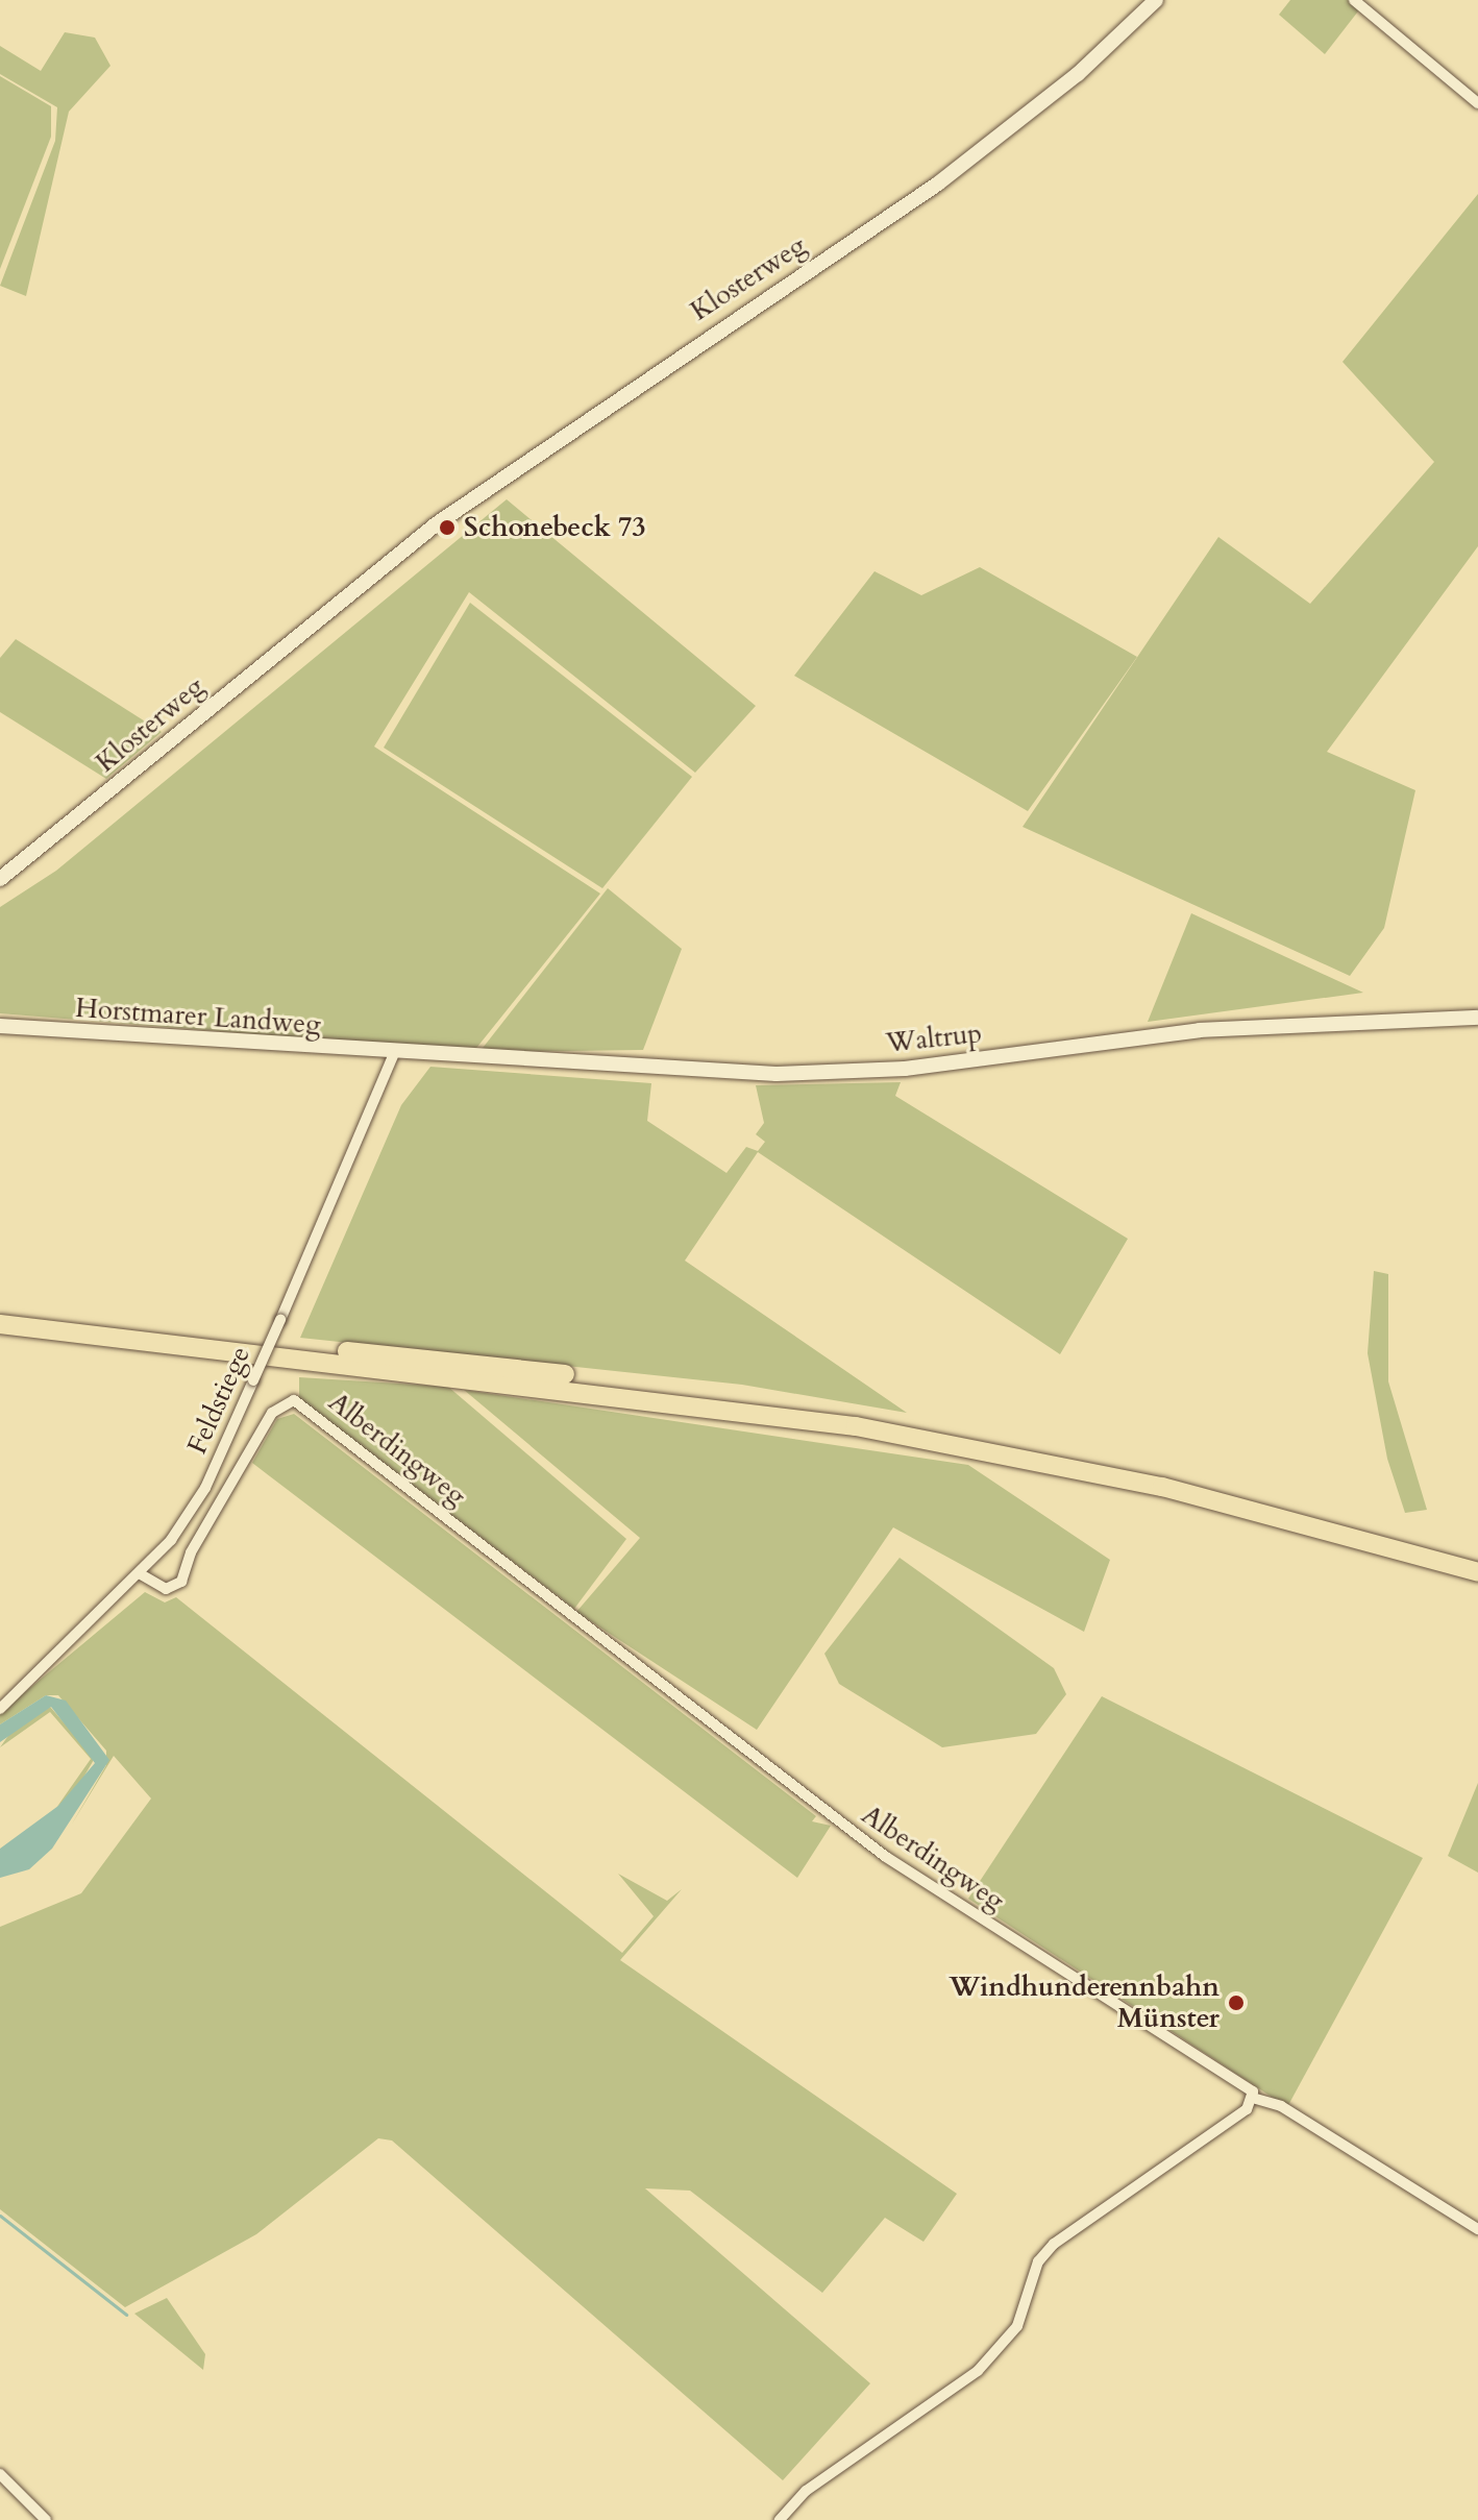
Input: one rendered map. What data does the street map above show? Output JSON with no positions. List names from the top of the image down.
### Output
{
  "streets": {
    "main road": ["Klosterweg", "Horstmarer Landweg", "Waltrup"],
    "street": ["Feldstiege", "Alberdingweg"]
  },
  "crossings": [
    ["Horstmarer Landweg", "Waltrup"],
    ["Horstmarer Landweg", "Feldstiege"],
    ["Waltrup", "Feldstiege"],
    ["Feldstiege", "Alberdingweg"]
  ],
  "places": ["Schonebeck 73", "Windhunderennbahn Münster"]
}
